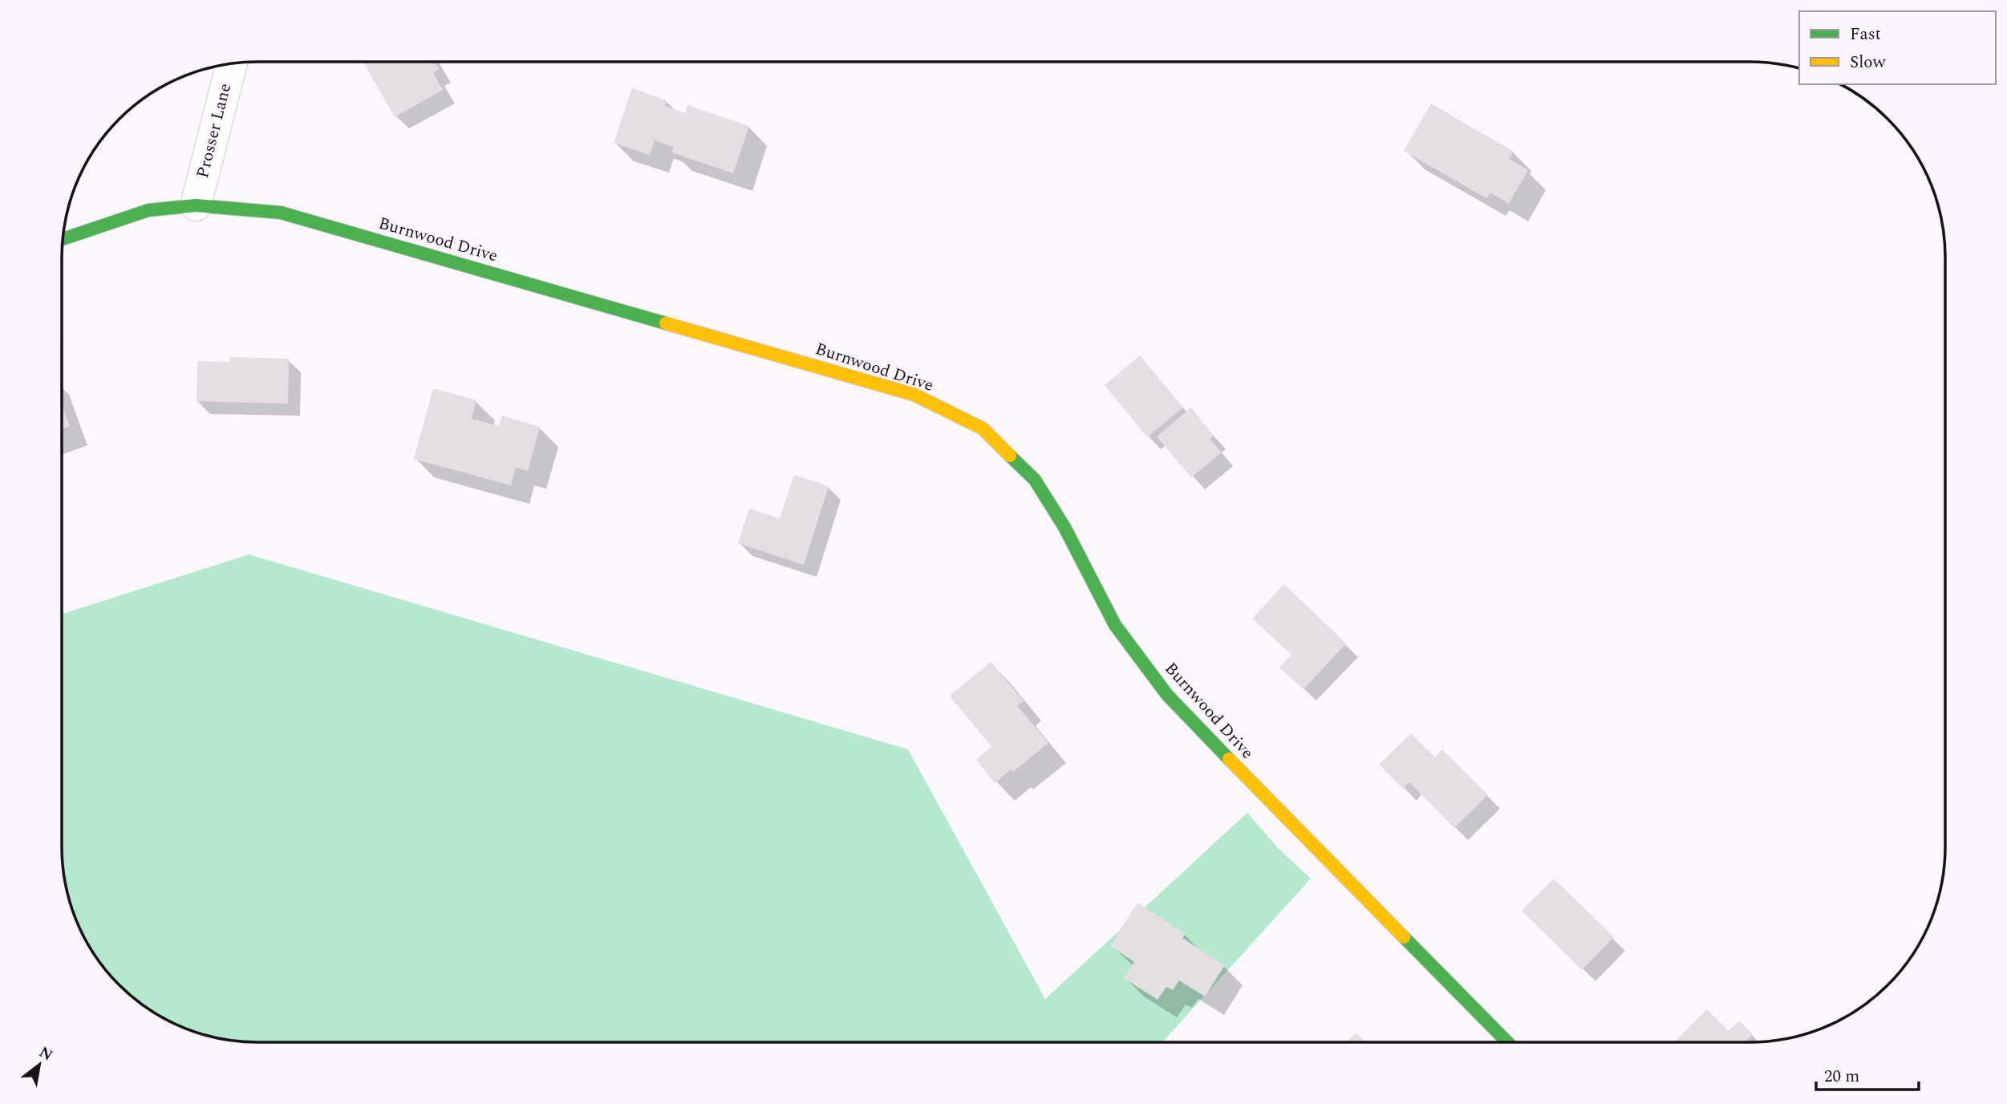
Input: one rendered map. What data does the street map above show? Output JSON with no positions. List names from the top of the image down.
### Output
{
  "streets": {
    "street": ["Prosser Lane", "Burnwood Drive"]
  },
  "crossings": [
    ["Prosser Lane", "Burnwood Drive"]
  ],
  "legend": ["Fast", "Slow"],
  "scale_bar": "20 m",
  "north": "top right"
}
